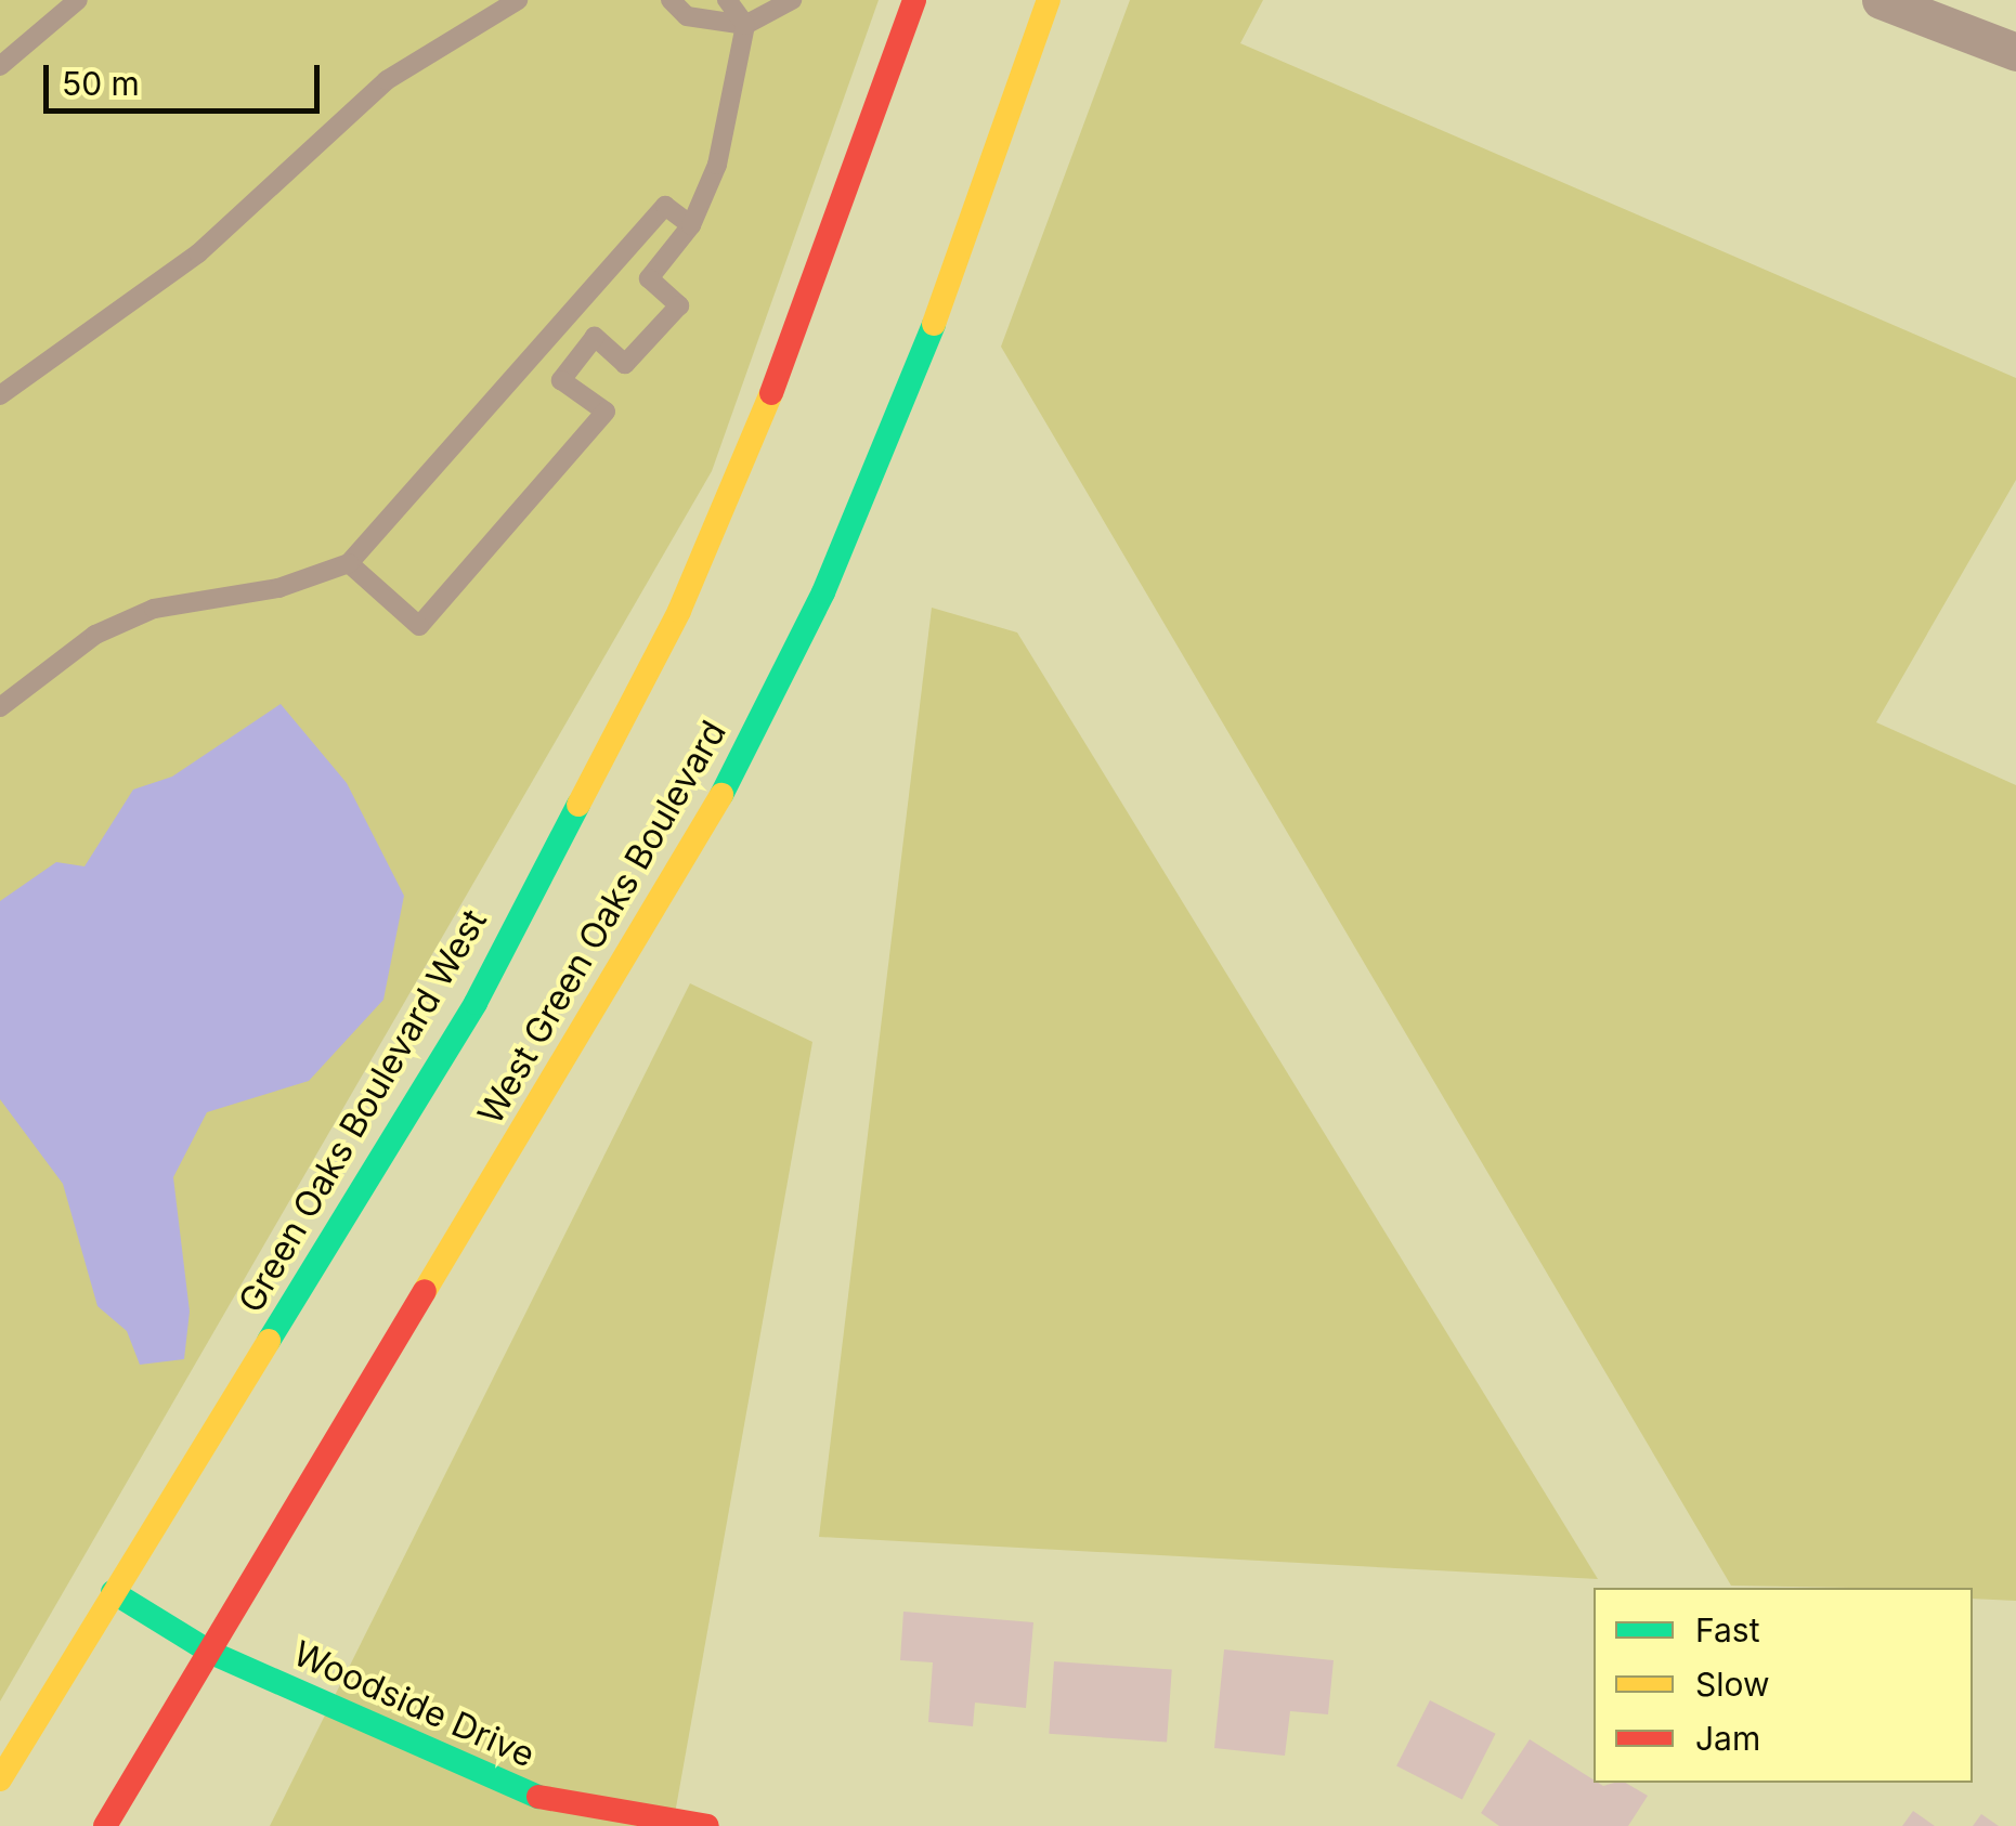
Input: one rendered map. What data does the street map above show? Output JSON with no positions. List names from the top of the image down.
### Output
{
  "streets": {
    "main road": ["West Green Oaks Boulevard", "Green Oaks Boulevard West", "Woodside Drive"]
  },
  "crossings": [
    ["West Green Oaks Boulevard", "Woodside Drive"],
    ["Green Oaks Boulevard West", "Woodside Drive"]
  ],
  "legend": ["Fast", "Slow", "Jam"],
  "scale_bar": "50 m"
}
